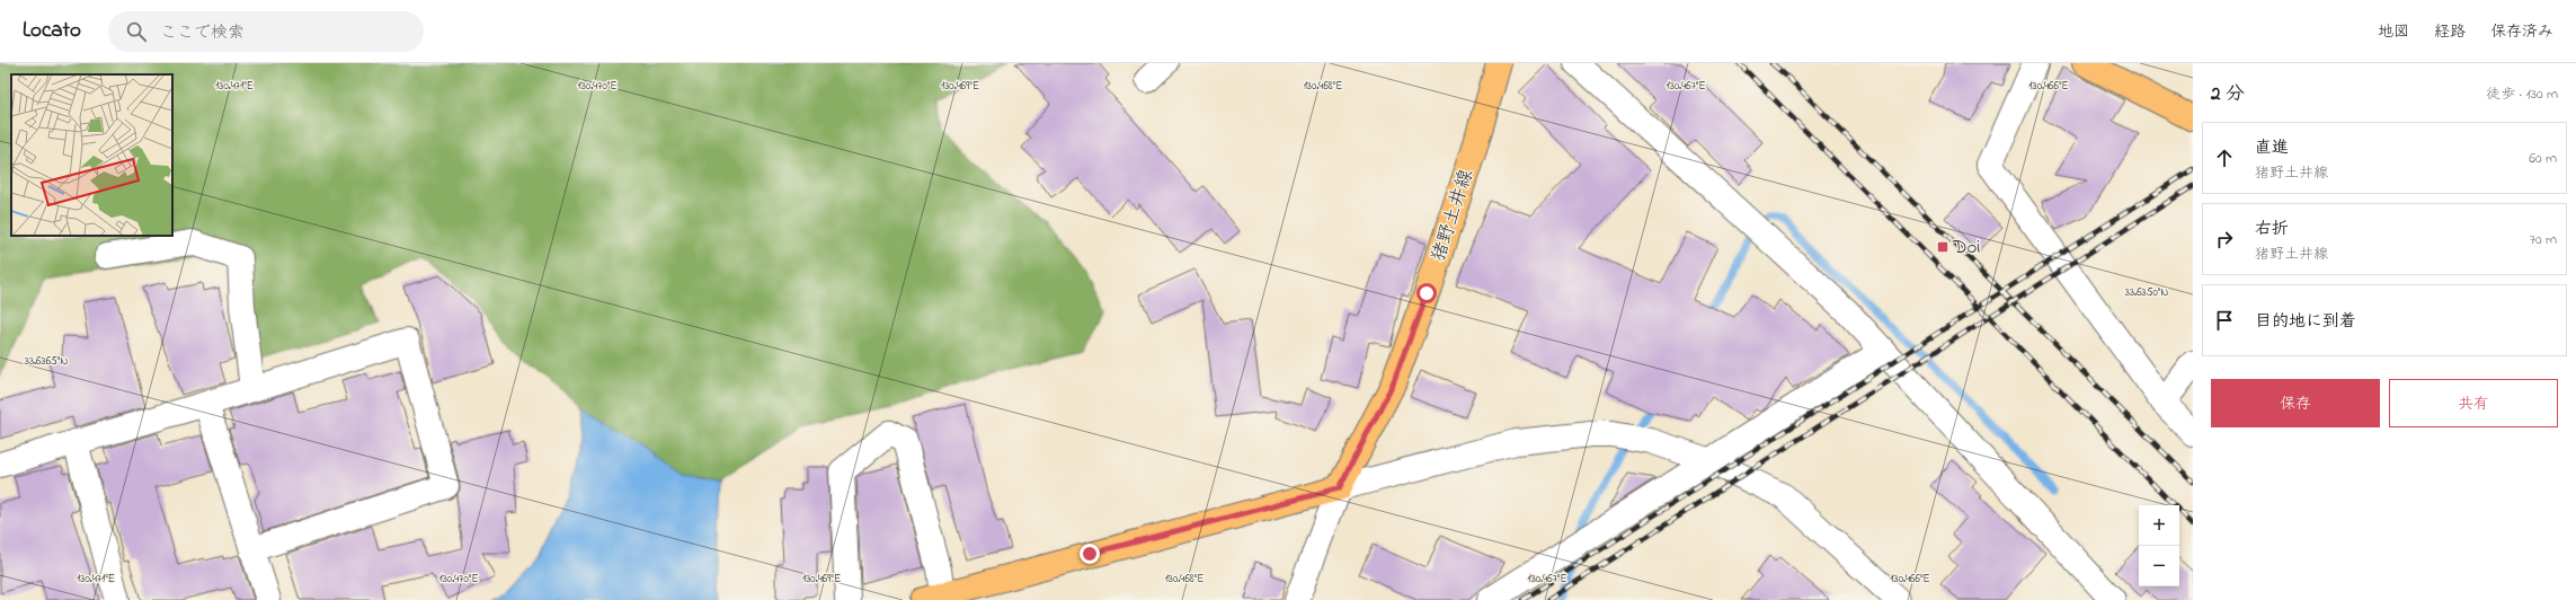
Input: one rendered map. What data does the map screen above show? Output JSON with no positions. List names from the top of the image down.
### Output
{
  "streets": {
    "main road": ["猪野土井線"]
  },
  "places": {
    "transit": ["Doi"]
  },
  "page": {
    "header": "Locato",
    "search": "ここで検索",
    "nav": ["地図", "経路", "保存済み"],
    "heading": ["2 分", "徒歩 · 130 m"],
    "list": [
      ["直進", "猪野土井線", "60 m"],
      ["右折", "猪野土井線", "70 m"],
      "目的地に到着"
    ],
    "buttons": ["保存", "共有"],
    "map_buttons": ["+", "−"]
  },
  "coordinates": [
    "130.471°E",
    "130.470°E",
    "130.469°E",
    "130.468°E",
    "130.467°E",
    "130.466°E",
    "33.6350°N",
    "33.6365°N"
  ]
}
